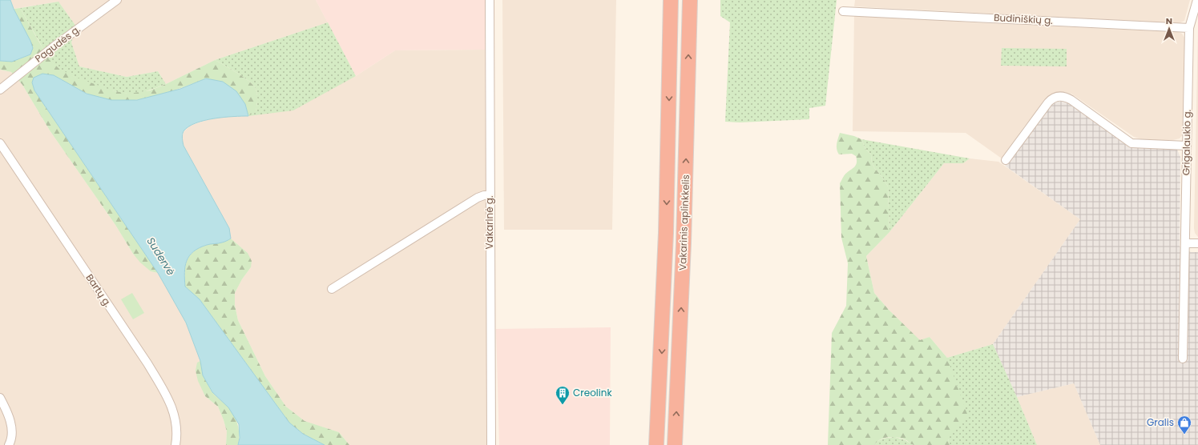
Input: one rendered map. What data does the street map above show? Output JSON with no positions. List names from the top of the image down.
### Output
{
  "streets": {
    "highway": ["Vakarinis aplinkkelis"],
    "street": [
      "Budiniškių g.",
      "Pagudės g.",
      "Grigalaukio g.",
      "Vakarinė g.",
      "Bartų g."
    ]
  },
  "crossings": [
    ["Budiniškių g.", "Grigalaukio g."]
  ],
  "water": ["Sudervė"],
  "places": {
    "building": ["Creolink"],
    "shop": ["Gralis"]
  },
  "north": "top"
}
